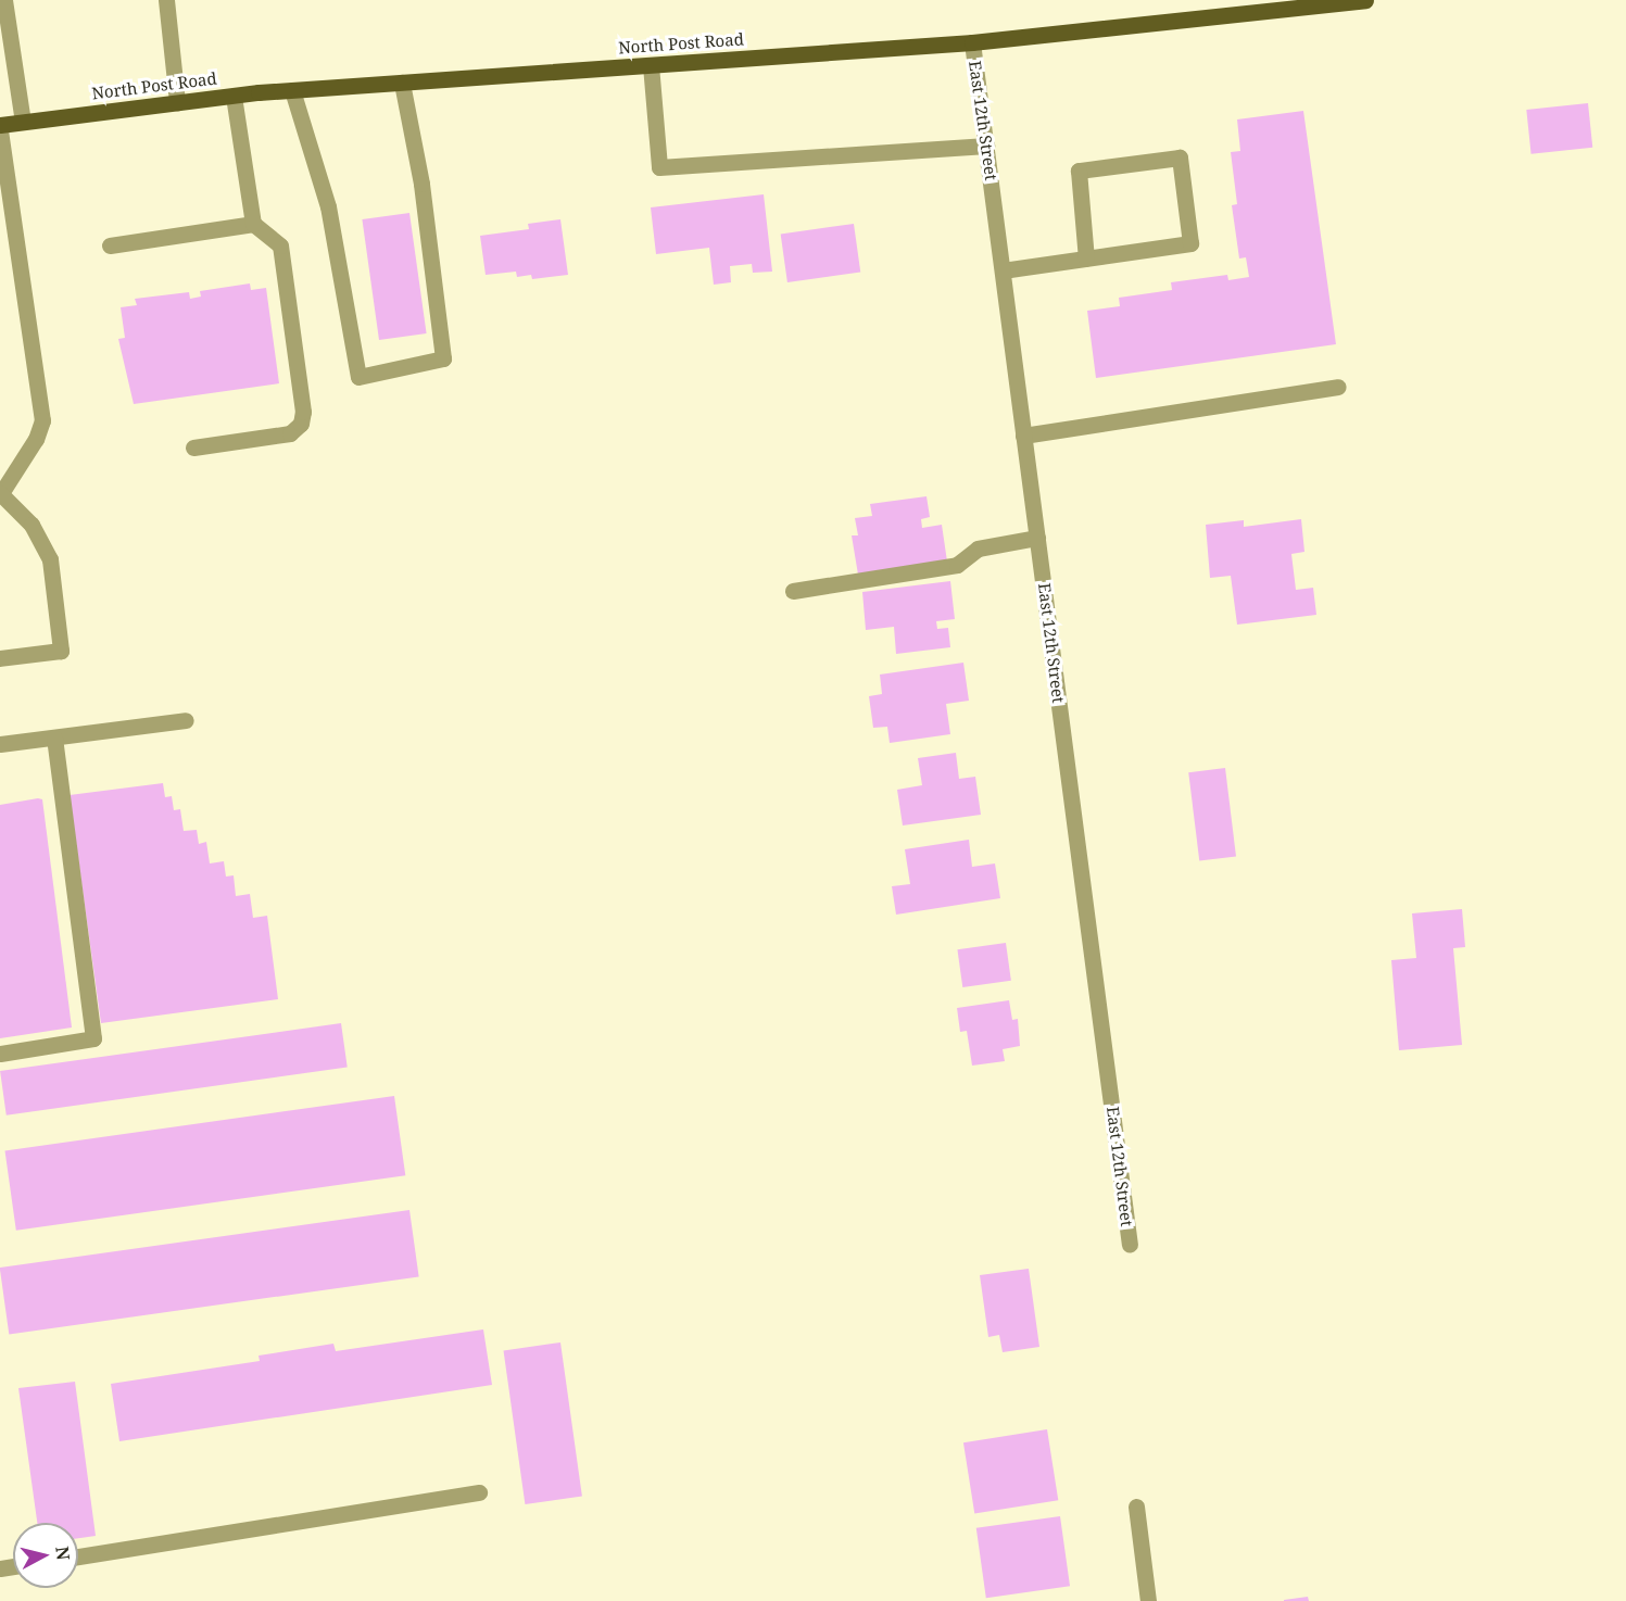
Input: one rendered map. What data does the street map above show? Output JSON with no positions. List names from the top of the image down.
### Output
{
  "streets": {
    "main road": ["North Post Road"],
    "street": ["East 12th Street"]
  },
  "crossings": [
    ["North Post Road", "East 12th Street"]
  ],
  "north": "right"
}
